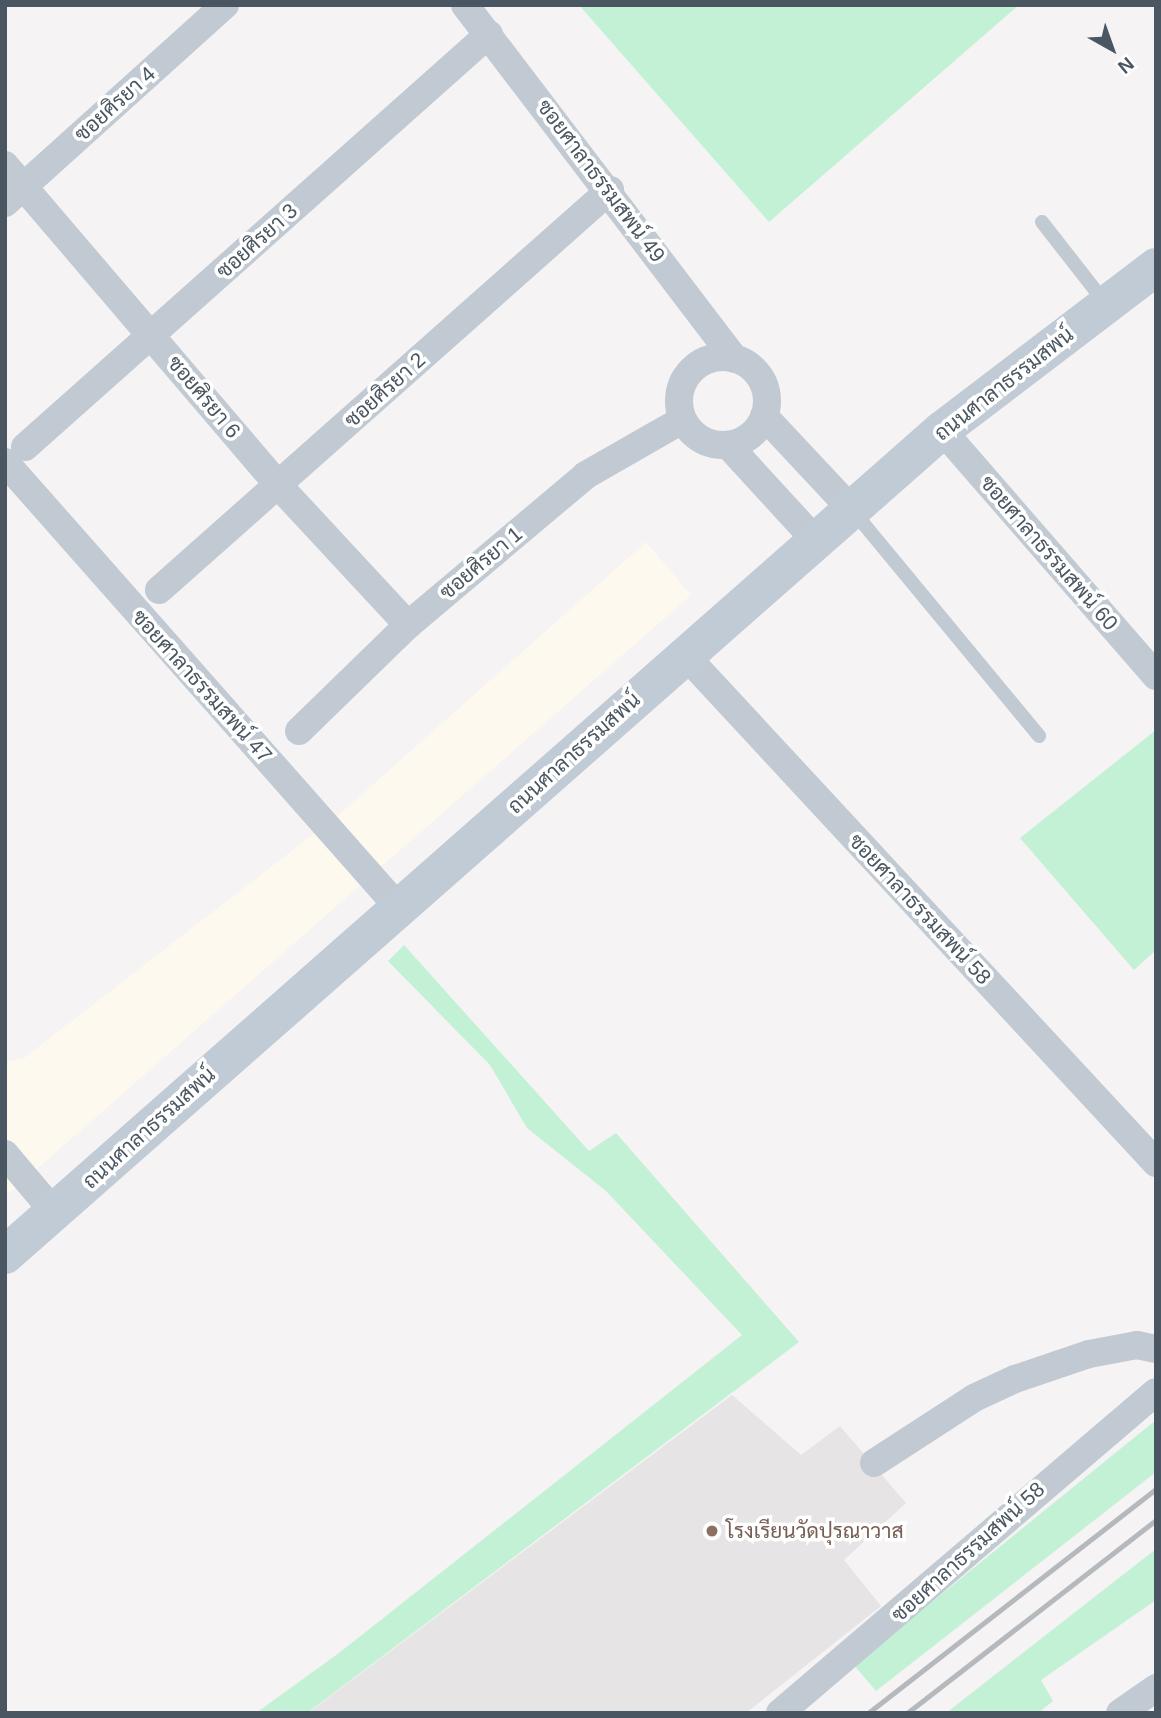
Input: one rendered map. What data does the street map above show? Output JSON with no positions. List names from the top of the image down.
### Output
{
  "streets": {
    "street": [
      "ซอยศิรยา 4",
      "ซอยศาลาธรรมสพน์ 49",
      "ซอยศิรยา 3",
      "ถนนศาลาธรรมสพน์",
      "ซอยศิรยา 2",
      "ซอยศิรยา 6",
      "ซอยศาลาธรรมสพน์ 60",
      "ซอยศิรยา 1",
      "ซอยศาลาธรรมสพน์ 47",
      "ซอยศาลาธรรมสพน์ 58"
    ]
  },
  "crossings": [
    ["ซอยศิรยา 4", "ซอยศิรยา 6"],
    ["ซอยศาลาธรรมสพน์ 49", "ซอยศิรยา 3"],
    ["ซอยศาลาธรรมสพน์ 49", "ซอยศิรยา 2"],
    ["ซอยศาลาธรรมสพน์ 49", "ซอยศิรยา 1"],
    ["ซอยศิรยา 3", "ซอยศิรยา 6"],
    ["ซอยศิรยา 3", "ซอยศาลาธรรมสพน์ 47"],
    ["ถนนศาลาธรรมสพน์", "ซอยศาลาธรรมสพน์ 60"],
    ["ถนนศาลาธรรมสพน์", "ซอยศาลาธรรมสพน์ 47"],
    ["ถนนศาลาธรรมสพน์", "ซอยศาลาธรรมสพน์ 58"],
    ["ซอยศิรยา 2", "ซอยศิรยา 6"],
    ["ซอยศิรยา 6", "ซอยศิรยา 1"]
  ],
  "places": ["โรงเรียนวัดปุรณาวาส"],
  "north": "bottom right"
}
